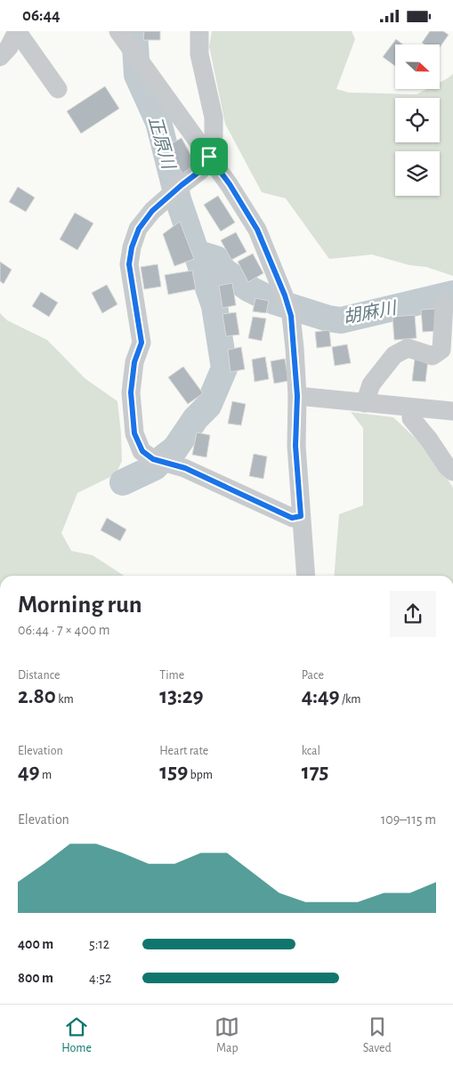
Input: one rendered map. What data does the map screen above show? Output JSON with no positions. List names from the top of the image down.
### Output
{
  "water": ["正原川", "胡麻川"],
  "north": "right",
  "page": {
    "status": "06:44",
    "heading": ["Morning run", "06:44 · 7 × 400 m"],
    "stats": [
      ["Distance", "2.80 km"],
      ["Time", "13:29"],
      ["Pace", "4:49 /km"],
      ["Elevation", "49 m"],
      ["Heart rate", "159 bpm"],
      ["kcal", "175"]
    ],
    "chart": ["Elevation", "109–115 m"],
    "list": [
      {
        "name": "400 m",
        "note": "5:12"
      },
      {
        "name": "800 m",
        "note": "4:52"
      }
    ],
    "tabs": ["Home", "Map", "Saved"]
  }
}
